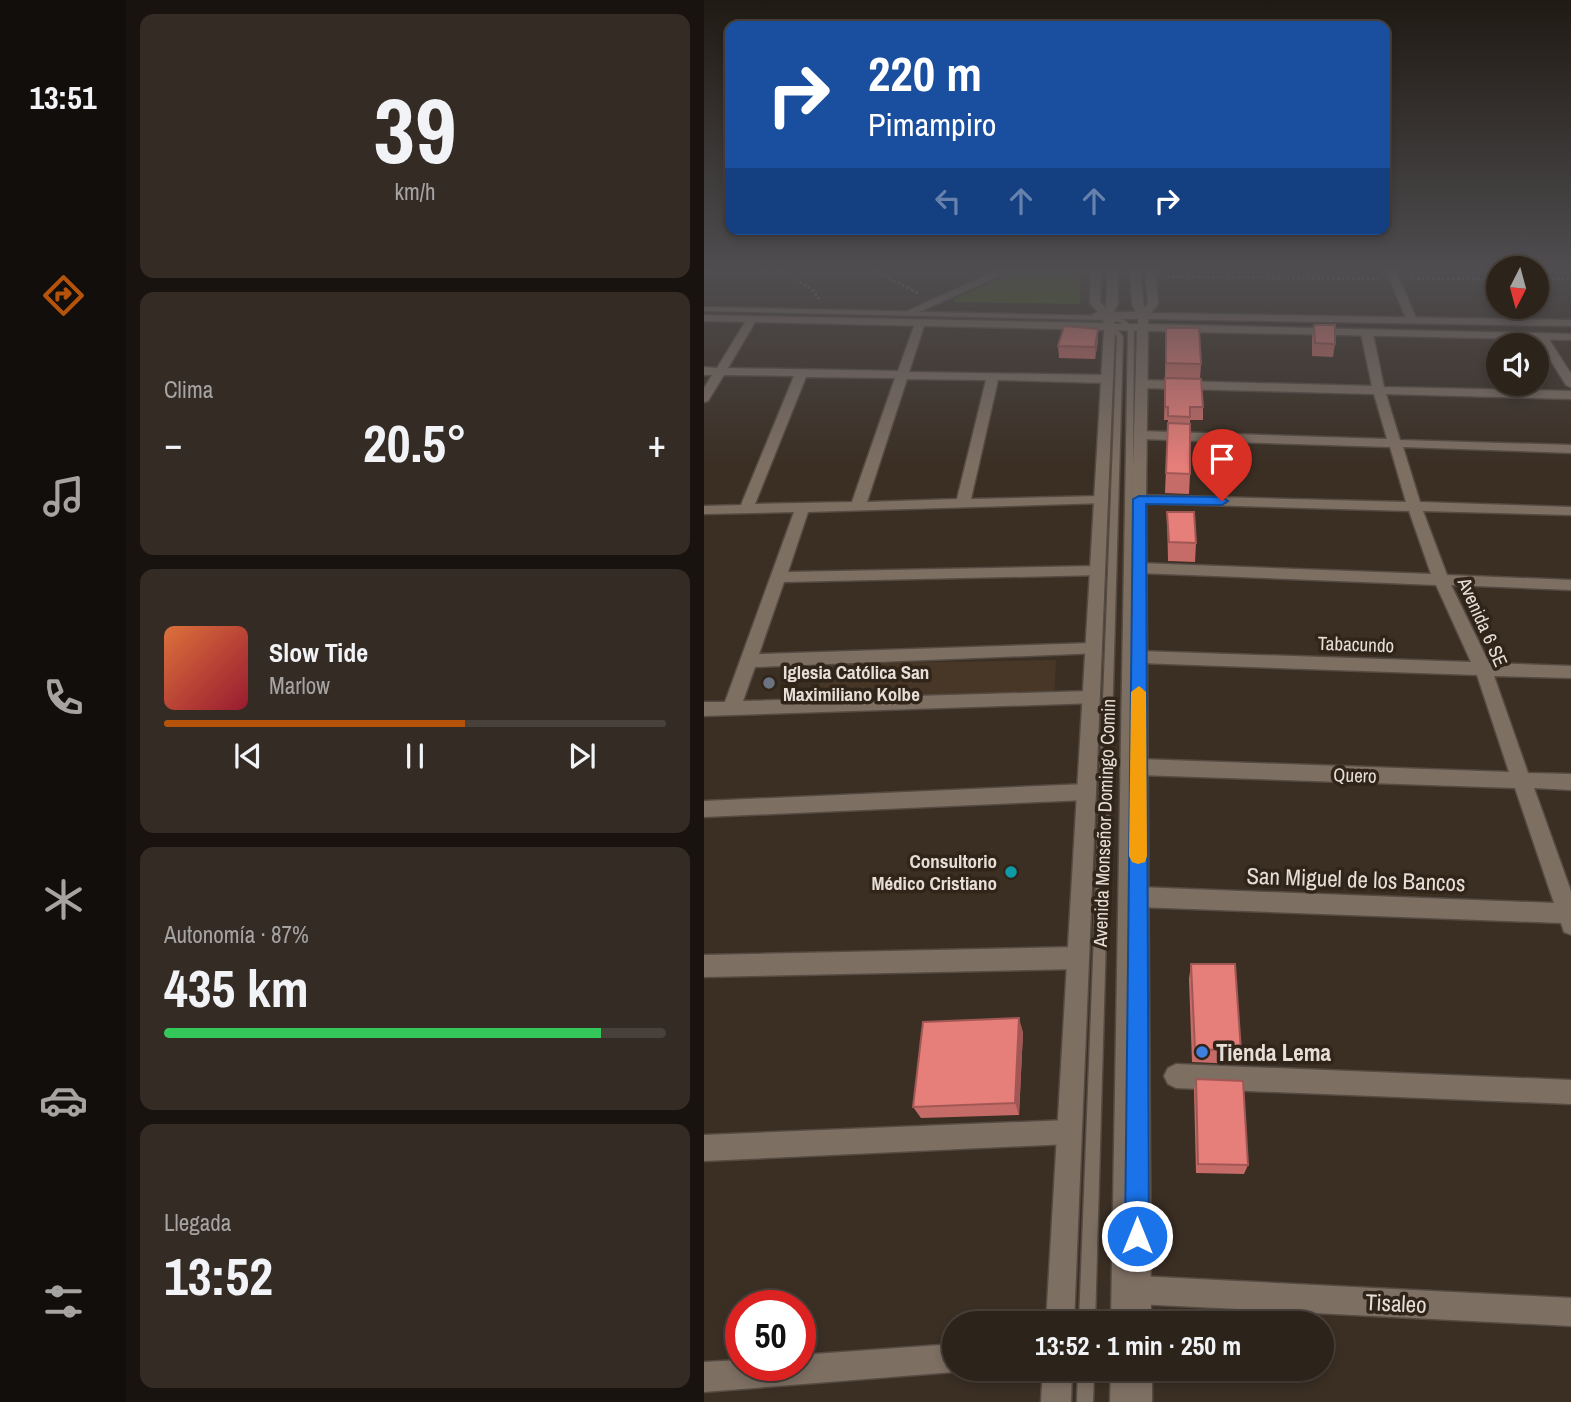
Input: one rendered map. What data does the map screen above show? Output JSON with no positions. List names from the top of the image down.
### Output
{
  "streets": {
    "street": [
      "Avenida 6 SE",
      "Tabacundo",
      "Quero",
      "Avenida Monseñor Domingo Comin",
      "San Miguel de los Bancos",
      "Tisaleo"
    ]
  },
  "crossings": [
    ["Avenida 6 SE", "Tabacundo"],
    ["Avenida 6 SE", "Quero"],
    ["Avenida 6 SE", "San Miguel de los Bancos"],
    ["Tabacundo", "Avenida Monseñor Domingo Comin"],
    ["Quero", "Avenida Monseñor Domingo Comin"],
    ["Avenida Monseñor Domingo Comin", "San Miguel de los Bancos"],
    ["Avenida Monseñor Domingo Comin", "Tisaleo"]
  ],
  "places": ["Iglesia Católica San Maximiliano Kolbe", "Consultorio Médico Cristiano", "Tienda Lema"],
  "north": "bottom",
  "page": {
    "tabs": "13:51",
    "tile": [
      ["39", "km/h"],
      "Clima",
      ["Autonomía · 87%", "435 km"],
      ["Llegada", "13:52"]
    ],
    "turn": ["220 m", "Pimampiro"],
    "heat": ["−", "20.5°", "+"],
    "song": ["Slow Tide", "Marlow"],
    "limit": "50",
    "trip": "13:52 · 1 min · 250 m"
  }
}
